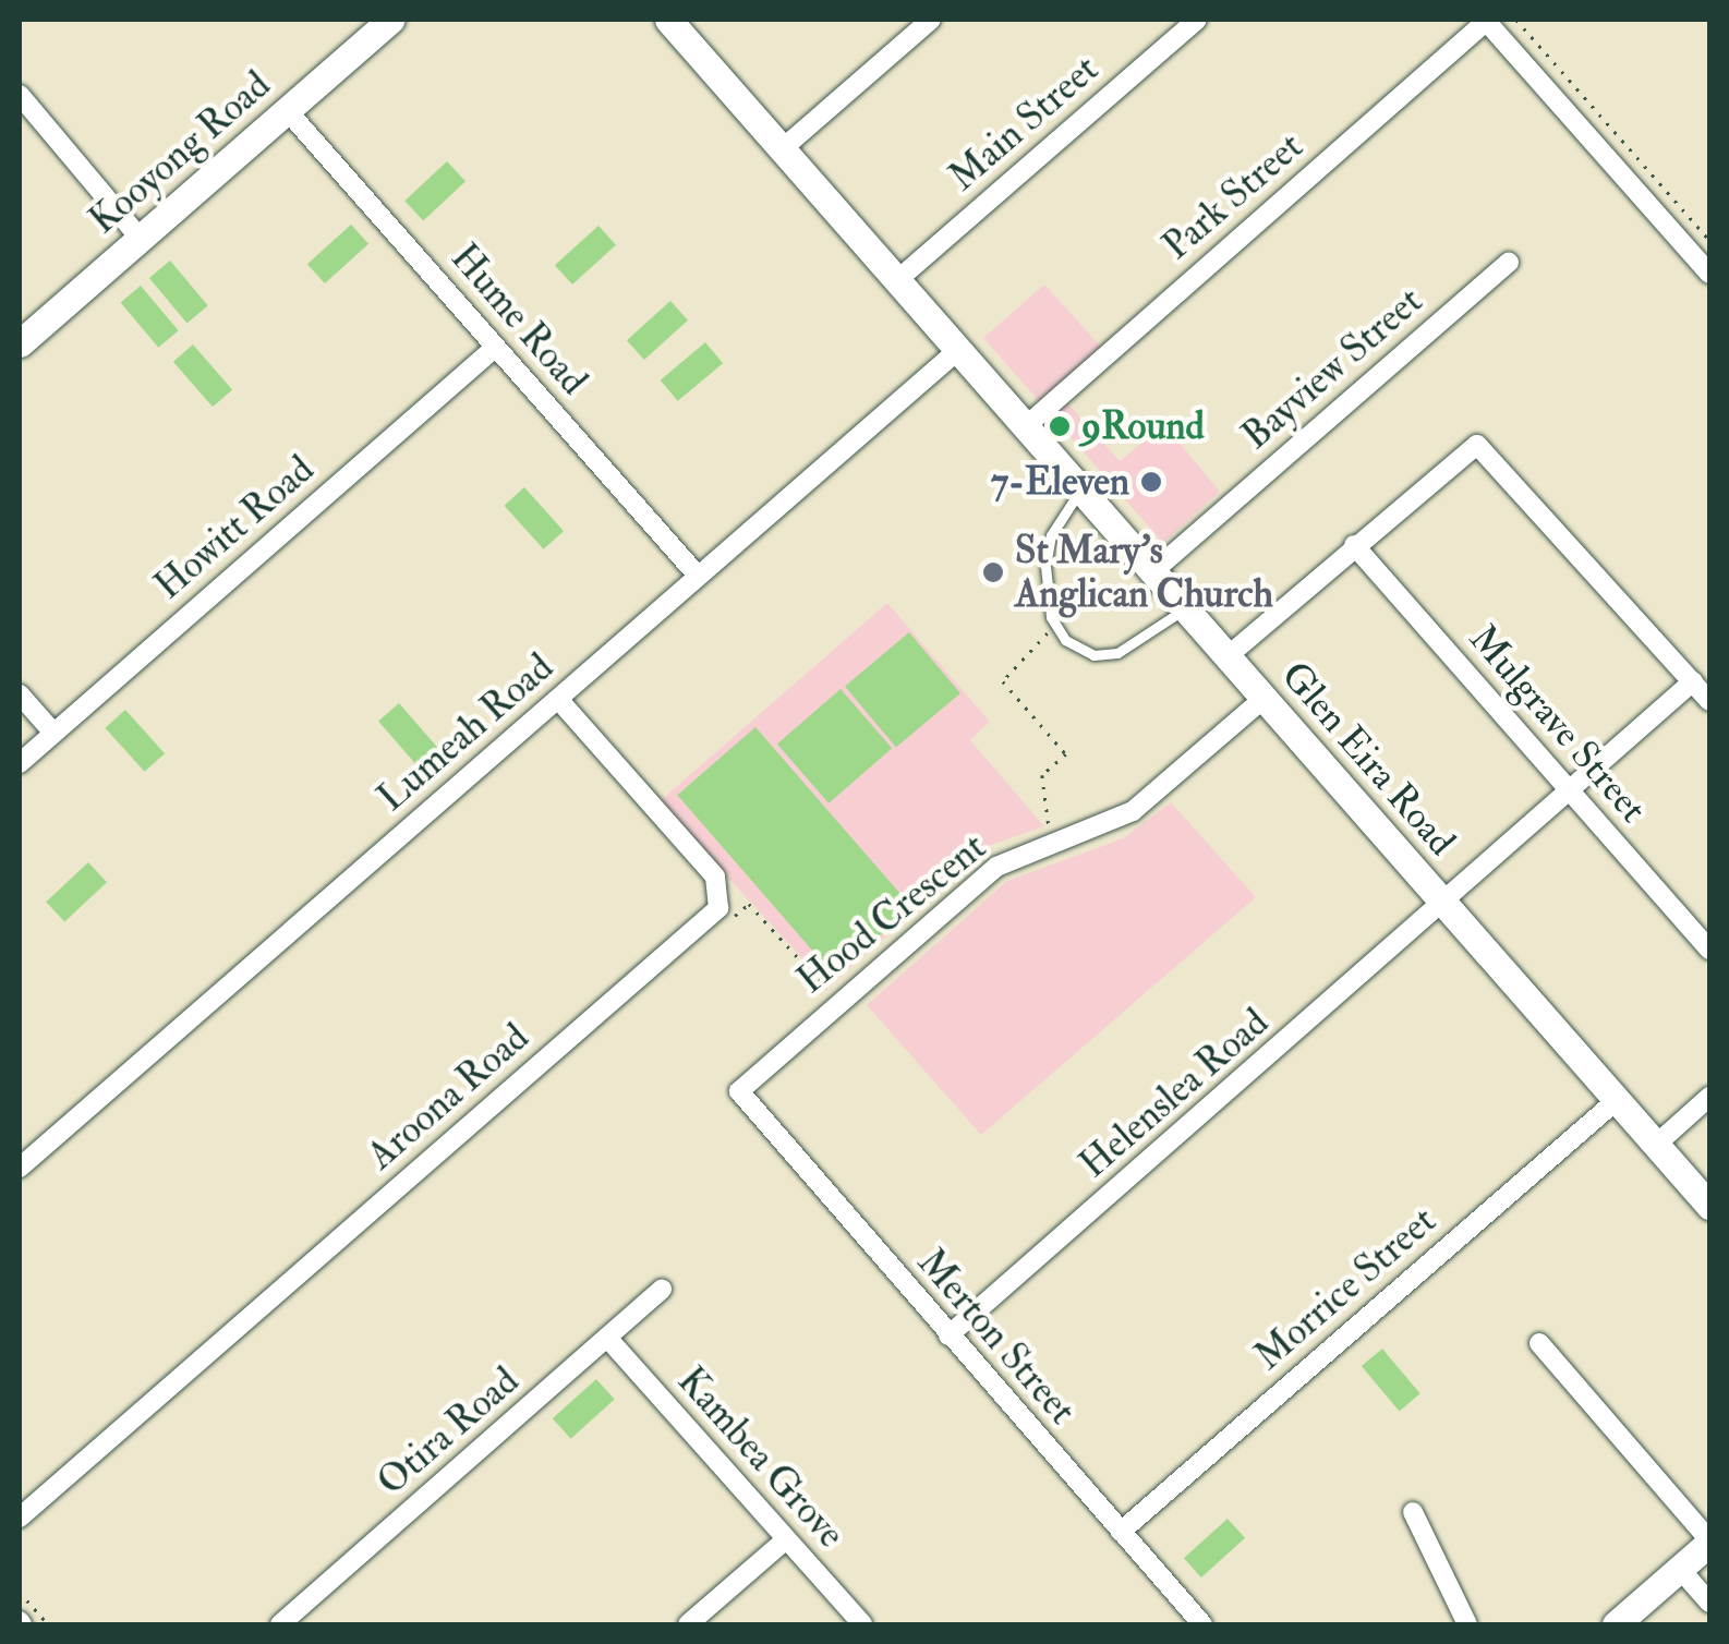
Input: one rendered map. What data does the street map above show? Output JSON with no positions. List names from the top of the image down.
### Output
{
  "streets": {
    "main road": ["Kooyong Road", "Glen Eira Road"],
    "street": [
      "Main Street",
      "Park Street",
      "Hume Road",
      "Bayview Street",
      "Howitt Road",
      "Mulgrave Street",
      "Lumeah Road",
      "Hood Crescent",
      "Helenslea Road",
      "Aroona Road",
      "Morrice Street",
      "Merton Street",
      "Otira Road",
      "Kambea Grove"
    ]
  },
  "crossings": [
    ["Main Street", "Glen Eira Road"],
    ["Kooyong Road", "Hume Road"],
    ["Park Street", "Glen Eira Road"],
    ["Hume Road", "Howitt Road"],
    ["Hume Road", "Lumeah Road"],
    ["Bayview Street", "Glen Eira Road"],
    ["Mulgrave Street", "Helenslea Road"],
    ["Lumeah Road", "Glen Eira Road"],
    ["Lumeah Road", "Aroona Road"],
    ["Glen Eira Road", "Hood Crescent"],
    ["Glen Eira Road", "Helenslea Road"],
    ["Glen Eira Road", "Morrice Street"],
    ["Hood Crescent", "Merton Street"],
    ["Helenslea Road", "Merton Street"],
    ["Morrice Street", "Merton Street"],
    ["Otira Road", "Kambea Grove"]
  ],
  "places": ["9Round", "7-Eleven", "St Mary's Anglican Church"]
}
